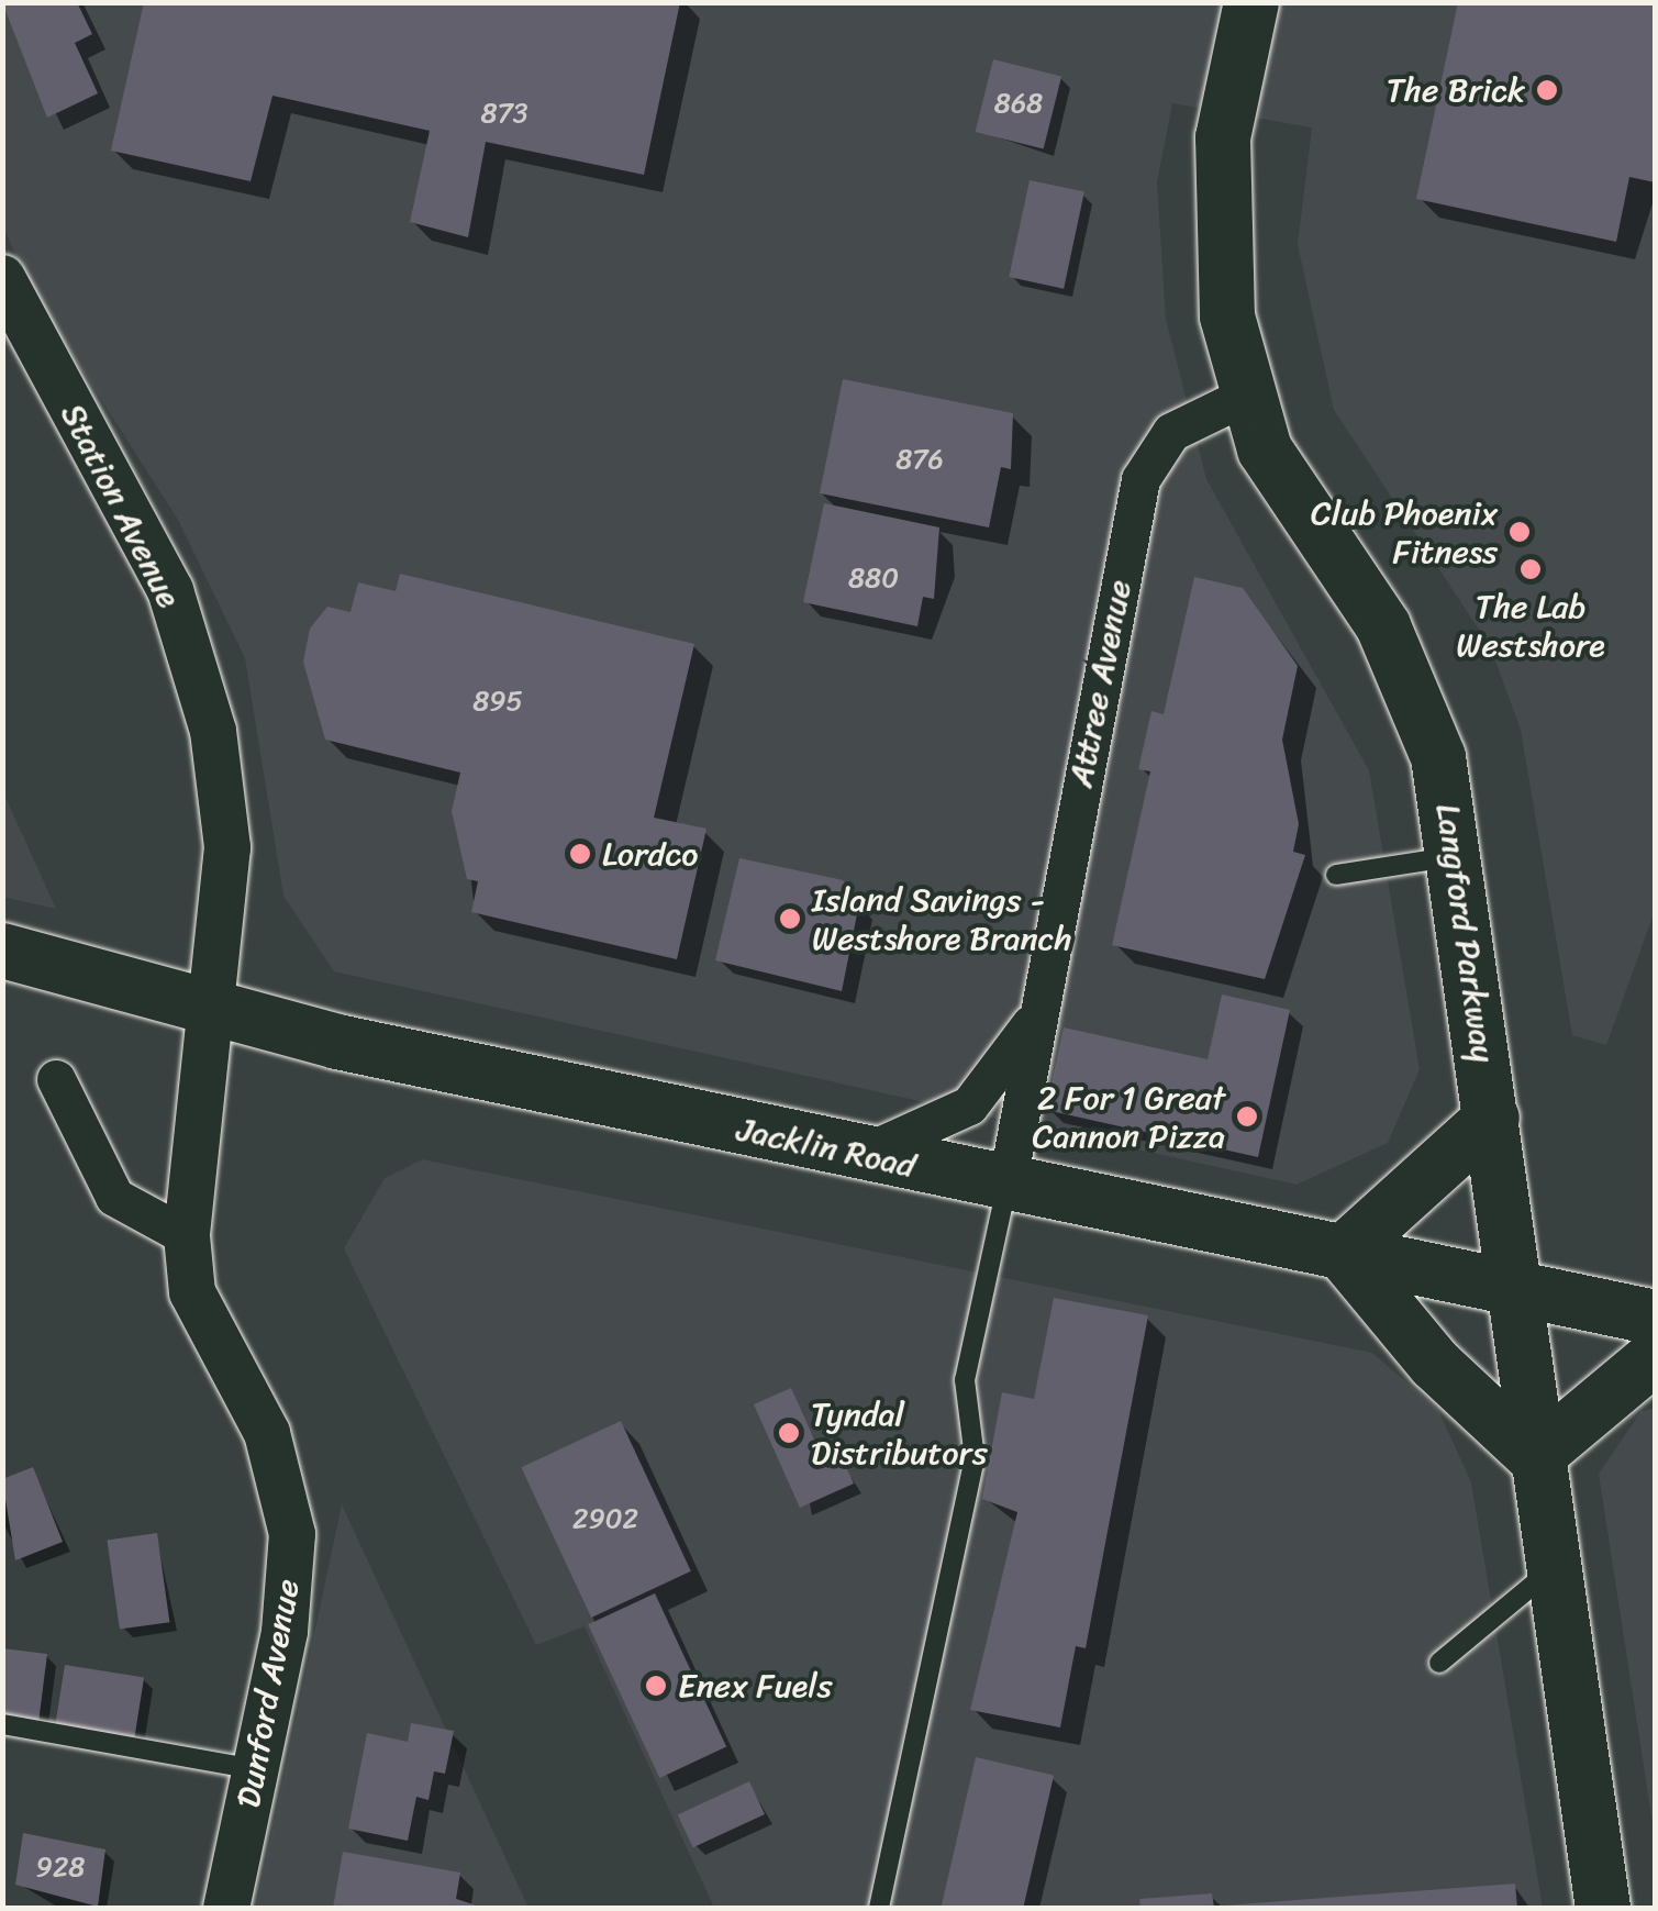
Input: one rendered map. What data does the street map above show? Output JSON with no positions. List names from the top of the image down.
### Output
{
  "streets": {
    "main road": ["Langford Parkway", "Jacklin Road"],
    "street": ["Station Avenue", "Attree Avenue", "Dunford Avenue"]
  },
  "crossings": [
    ["Station Avenue", "Jacklin Road"],
    ["Station Avenue", "Dunford Avenue"],
    ["Attree Avenue", "Langford Parkway"],
    ["Attree Avenue", "Jacklin Road"],
    ["Langford Parkway", "Jacklin Road"],
    ["Jacklin Road", "Dunford Avenue"]
  ],
  "places": [
    "The Brick",
    "Club Phoenix Fitness",
    "The Lab Westshore",
    "Lordco",
    "Island Savings - Westshore Branch",
    "2 For 1 Great Cannon Pizza",
    "Tyndal Distributors",
    "Enex Fuels"
  ],
  "house_numbers": [
    "868",
    "873",
    "876",
    "880",
    "895",
    "2902",
    "928"
  ]
}
